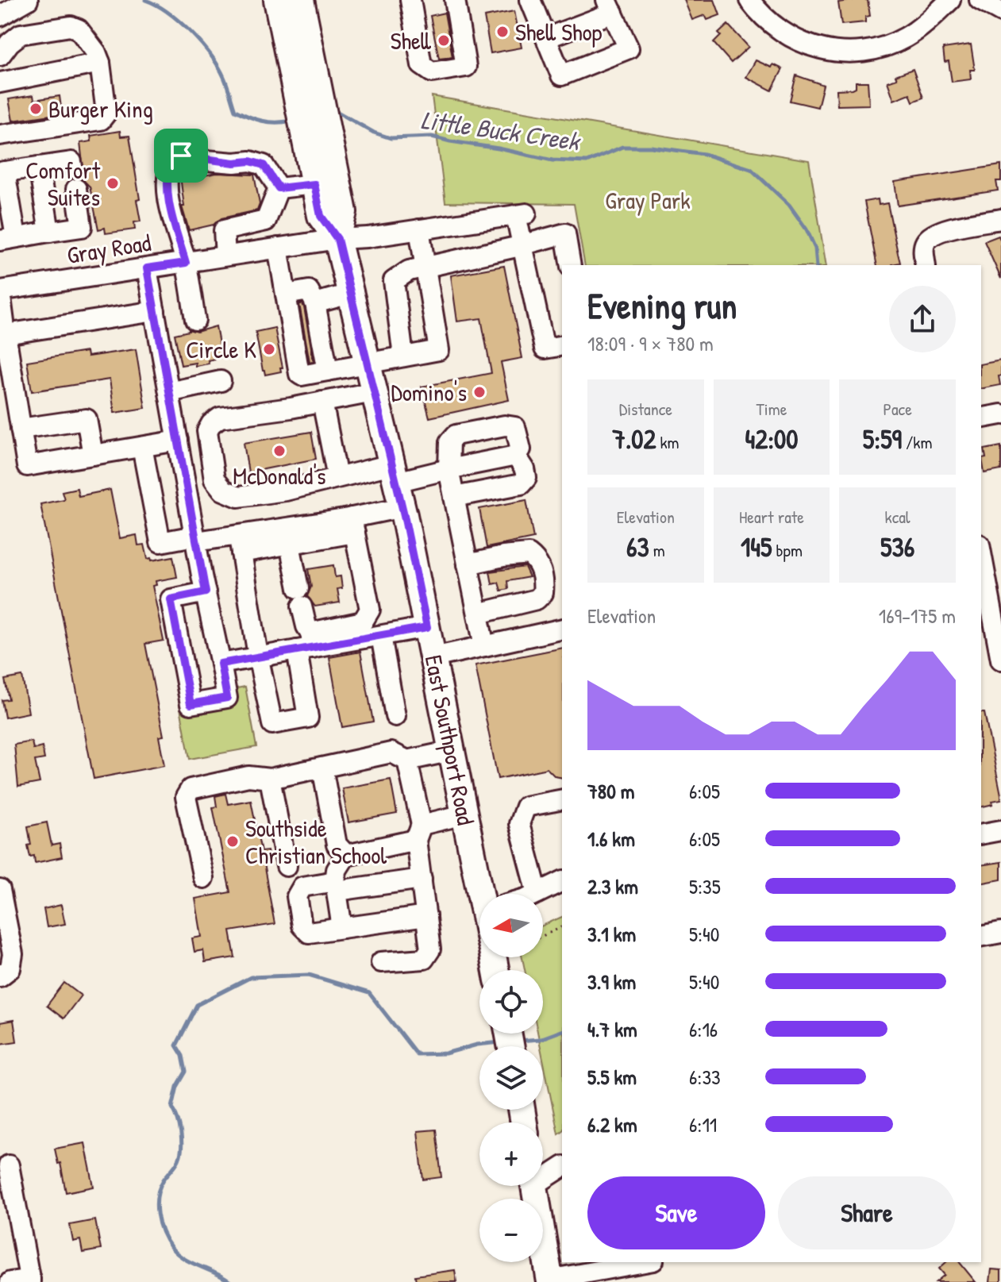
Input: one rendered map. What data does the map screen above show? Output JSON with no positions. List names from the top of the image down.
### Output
{
  "streets": {
    "main road": ["East Southport Road"],
    "street": ["Gray Road"]
  },
  "crossings": [
    ["Gray Road", "East Southport Road"]
  ],
  "water": ["Little Buck Creek"],
  "parks": ["Gray Park"],
  "places": [
    "Shell Shop",
    "Shell",
    "Burger King",
    "Comfort Suites",
    "Circle K",
    "Domino's",
    "McDonald's",
    "Southside Christian School"
  ],
  "north": "left",
  "page": {
    "heading": ["Evening run", "18:09 · 9 × 780 m"],
    "stats": [
      ["Distance", "7.02 km"],
      ["Time", "42:00"],
      ["Pace", "5:59 /km"],
      ["Elevation", "63 m"],
      ["Heart rate", "145 bpm"],
      ["kcal", "536"]
    ],
    "chart": ["Elevation", "169–175 m"],
    "list": [
      {
        "name": "780 m",
        "note": "6:05"
      },
      {
        "name": "1.6 km",
        "note": "6:05"
      },
      {
        "name": "2.3 km",
        "note": "5:35"
      },
      {
        "name": "3.1 km",
        "note": "5:40"
      },
      {
        "name": "3.9 km",
        "note": "5:40"
      },
      {
        "name": "4.7 km",
        "note": "6:16"
      },
      {
        "name": "5.5 km",
        "note": "6:33"
      },
      {
        "name": "6.2 km",
        "note": "6:11"
      }
    ],
    "map_buttons": ["+", "−"],
    "buttons": ["Save", "Share"]
  }
}
